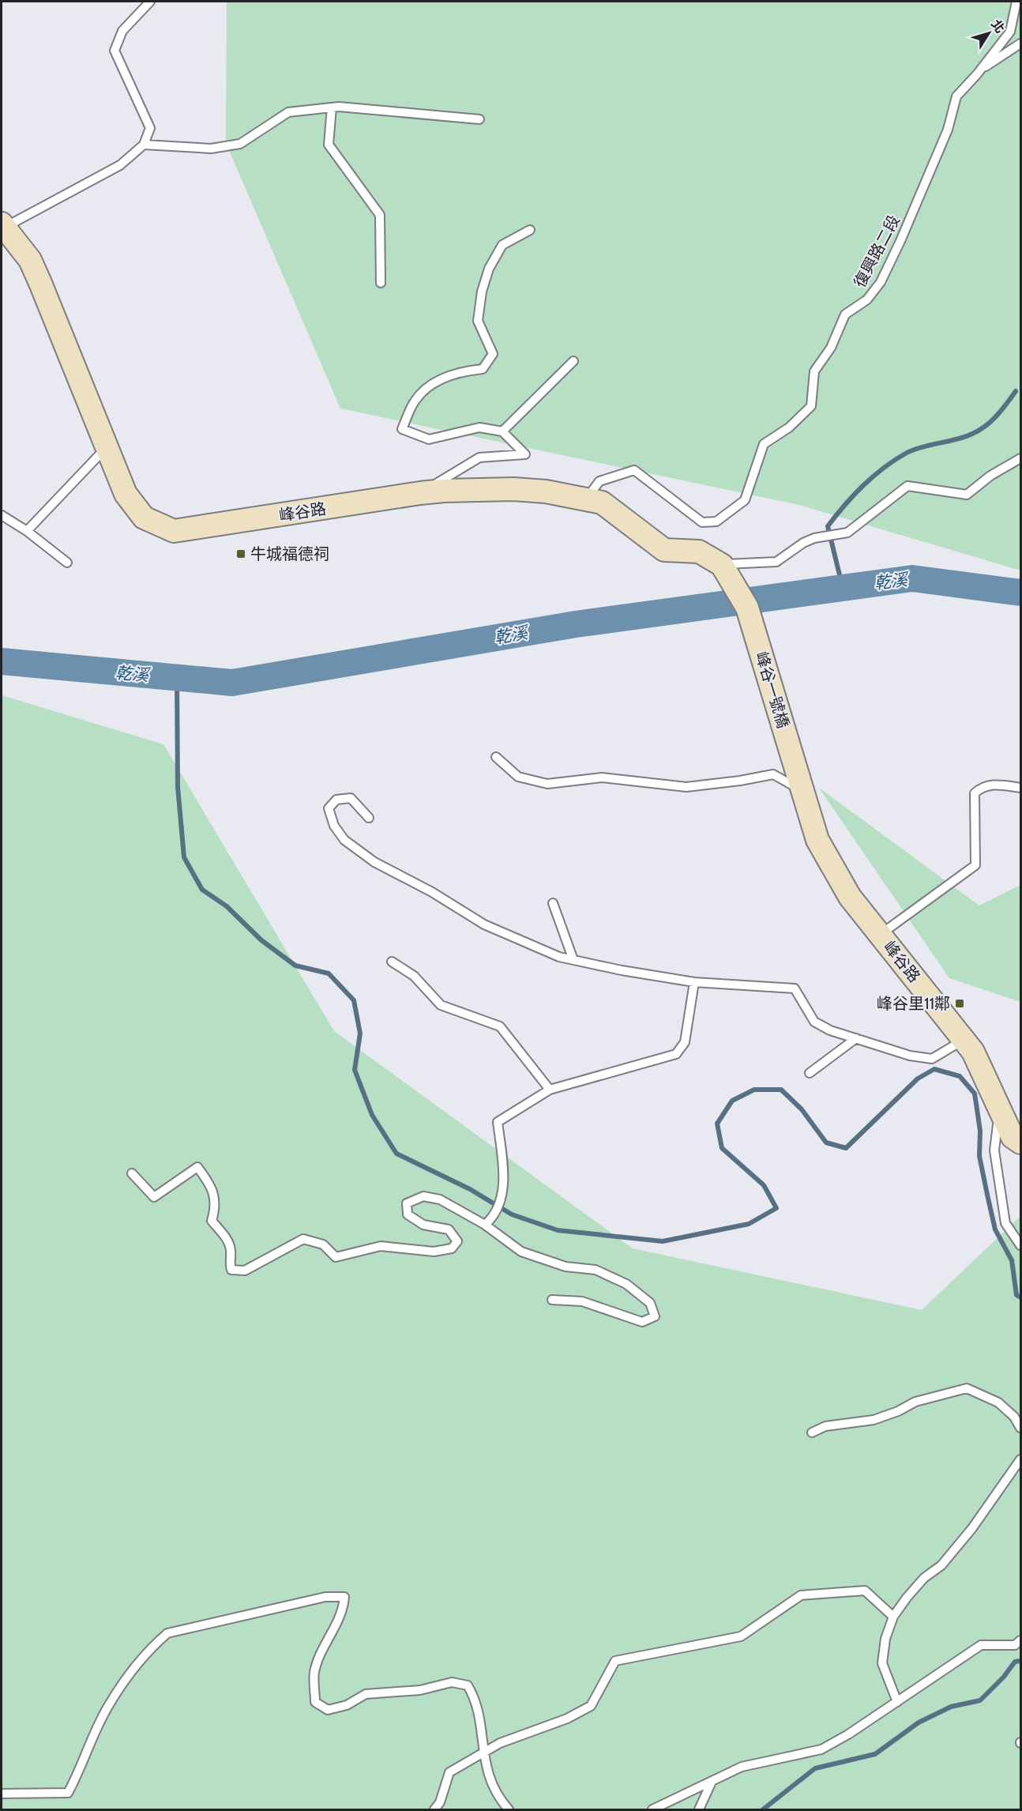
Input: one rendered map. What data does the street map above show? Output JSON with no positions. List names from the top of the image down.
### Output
{
  "streets": {
    "street": ["峰谷路", "峰谷一號橋"],
    "lane": ["復興路二段"]
  },
  "crossings": [
    ["復興路二段", "峰谷路"],
    ["峰谷路", "峰谷一號橋"]
  ],
  "water": ["乾溪"],
  "places": {
    "transit": ["牛城福德祠", "峰谷里11鄰"]
  },
  "north": "top right"
}
